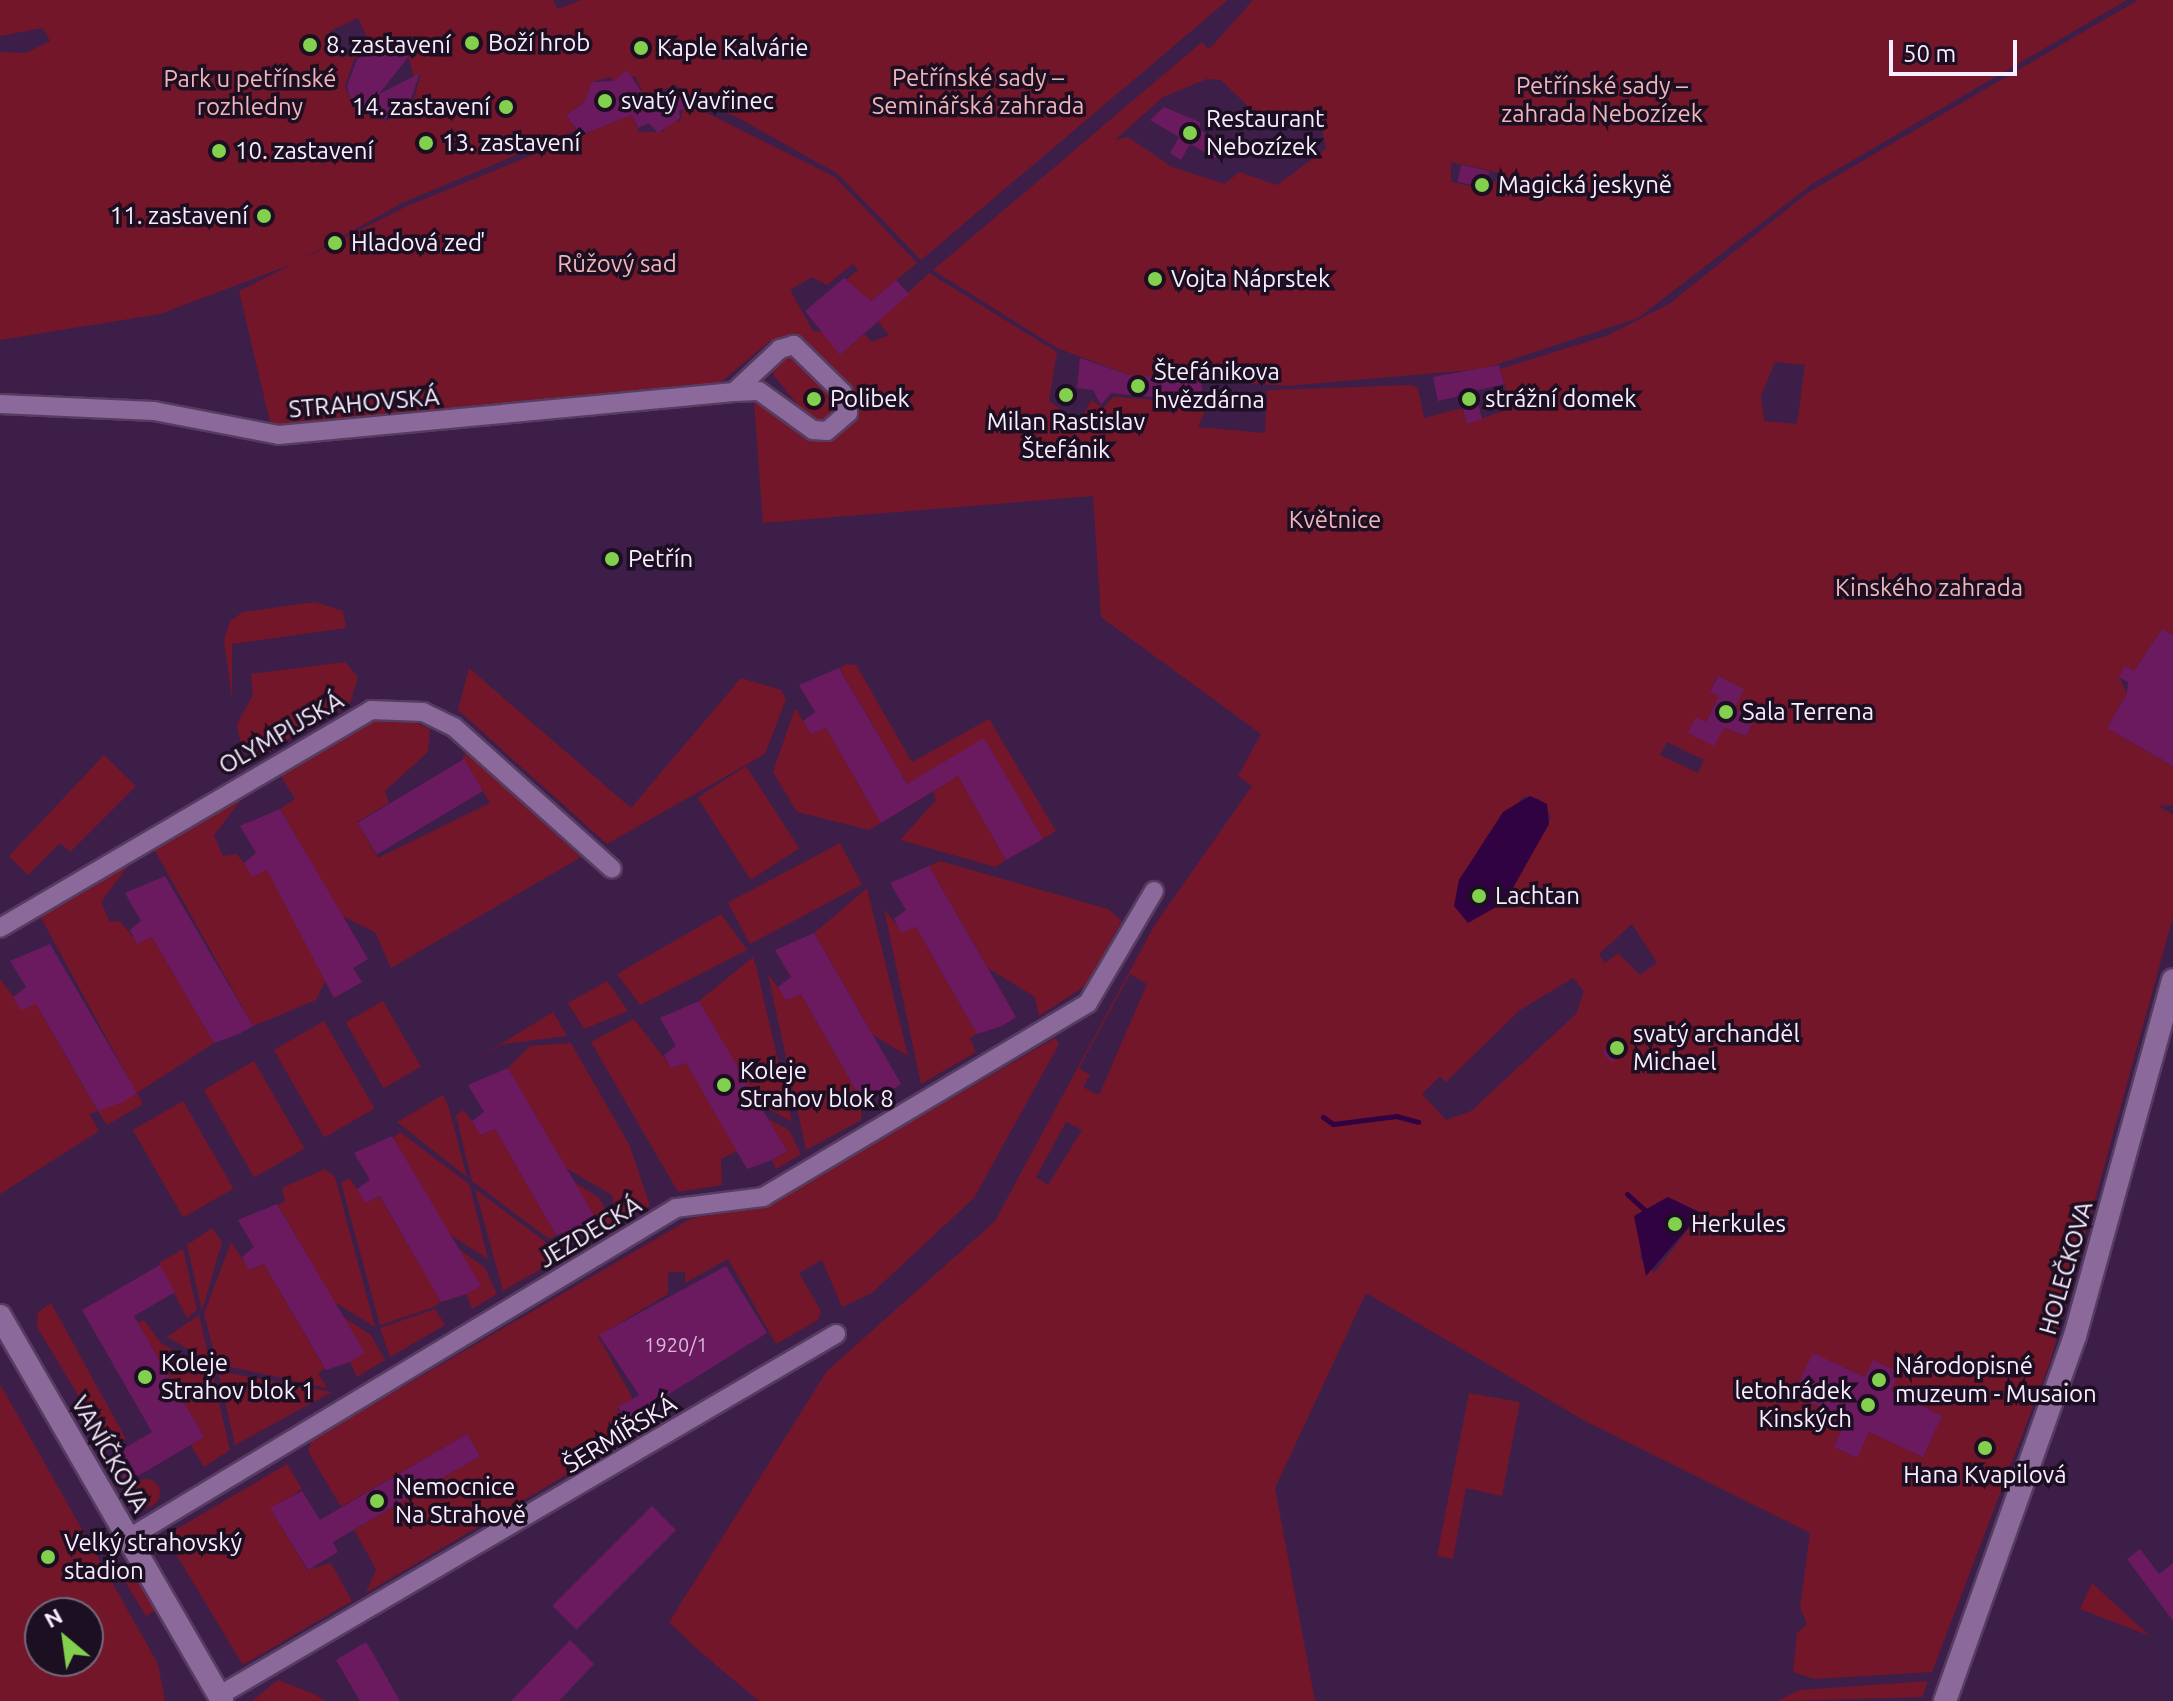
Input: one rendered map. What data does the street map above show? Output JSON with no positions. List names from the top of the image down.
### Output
{
  "streets": {
    "street": [
      "STRAHOVSKÁ",
      "OLYMPIJSKÁ",
      "JEZDECKÁ",
      "HOLEČKOVA",
      "ŠERMÍŘSKÁ",
      "VANÍČKOVA"
    ]
  },
  "crossings": [
    ["JEZDECKÁ", "VANÍČKOVA"],
    ["ŠERMÍŘSKÁ", "VANÍČKOVA"]
  ],
  "parks": [
    "Petřínské sady – Seminářská zahrada",
    "Park u petřínské rozhledny",
    "Petřínské sady – zahrada Nebozízek",
    "Růžový sad",
    "Květnice",
    "Kinského zahrada"
  ],
  "places": [
    "Boží hrob",
    "8. zastavení",
    "Kaple Kalvárie",
    "svatý Vavřinec",
    "14. zastavení",
    "Restaurant Nebozízek",
    "13. zastavení",
    "10. zastavení",
    "Magická jeskyně",
    "11. zastavení",
    "Hladová zeď",
    "Vojta Náprstek",
    "Štefánikova hvězdárna",
    "Milan Rastislav Štefánik",
    "Polibek",
    "strážní domek",
    "Petřín",
    "Sala Terrena",
    "Lachtan",
    "svatý archanděl Michael",
    "Koleje Strahov blok 8",
    "Herkules",
    "Koleje Strahov blok 1",
    "Národopisné muzeum - Musaion",
    "letohrádek Kinských",
    "Hana Kvapilová",
    "Nemocnice Na Strahově",
    "Velký strahovský stadion"
  ],
  "house_numbers": ["1920/1"],
  "scale_bar": "50 m",
  "north": "top left"
}
